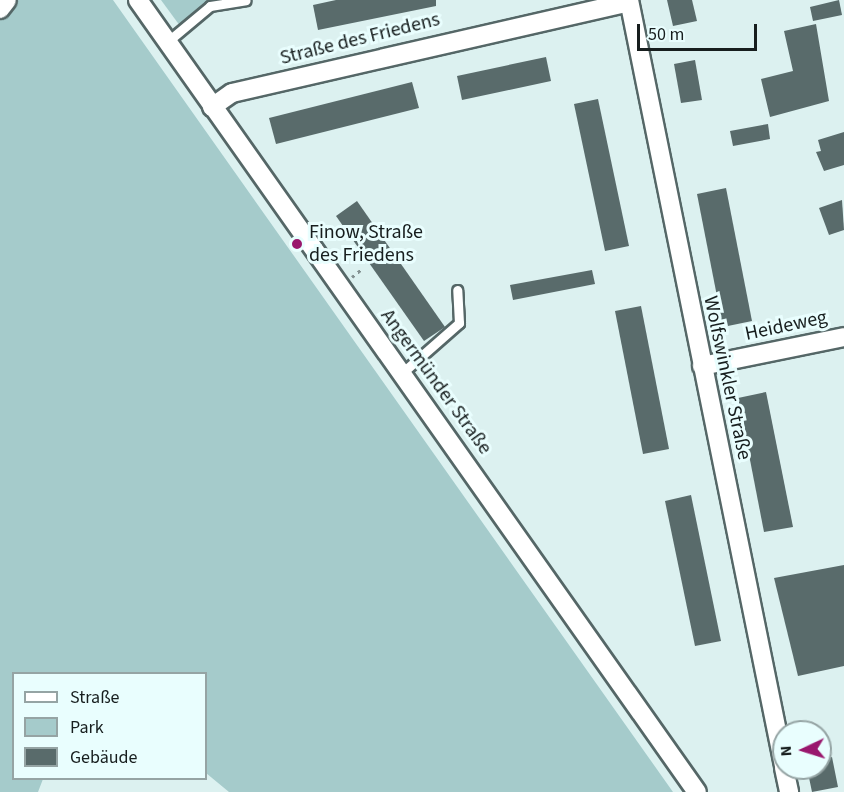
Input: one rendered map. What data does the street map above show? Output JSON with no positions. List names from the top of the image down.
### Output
{
  "streets": {
    "street": [
      "Straße des Friedens",
      "Heideweg",
      "Wolfswinkler Straße",
      "Angermünder Straße"
    ]
  },
  "crossings": [
    ["Straße des Friedens", "Wolfswinkler Straße"],
    ["Straße des Friedens", "Angermünder Straße"],
    ["Heideweg", "Wolfswinkler Straße"]
  ],
  "places": ["Finow, Straße des Friedens"],
  "legend": ["Straße", "Park", "Gebäude"],
  "scale_bar": "50 m",
  "north": "left"
}
